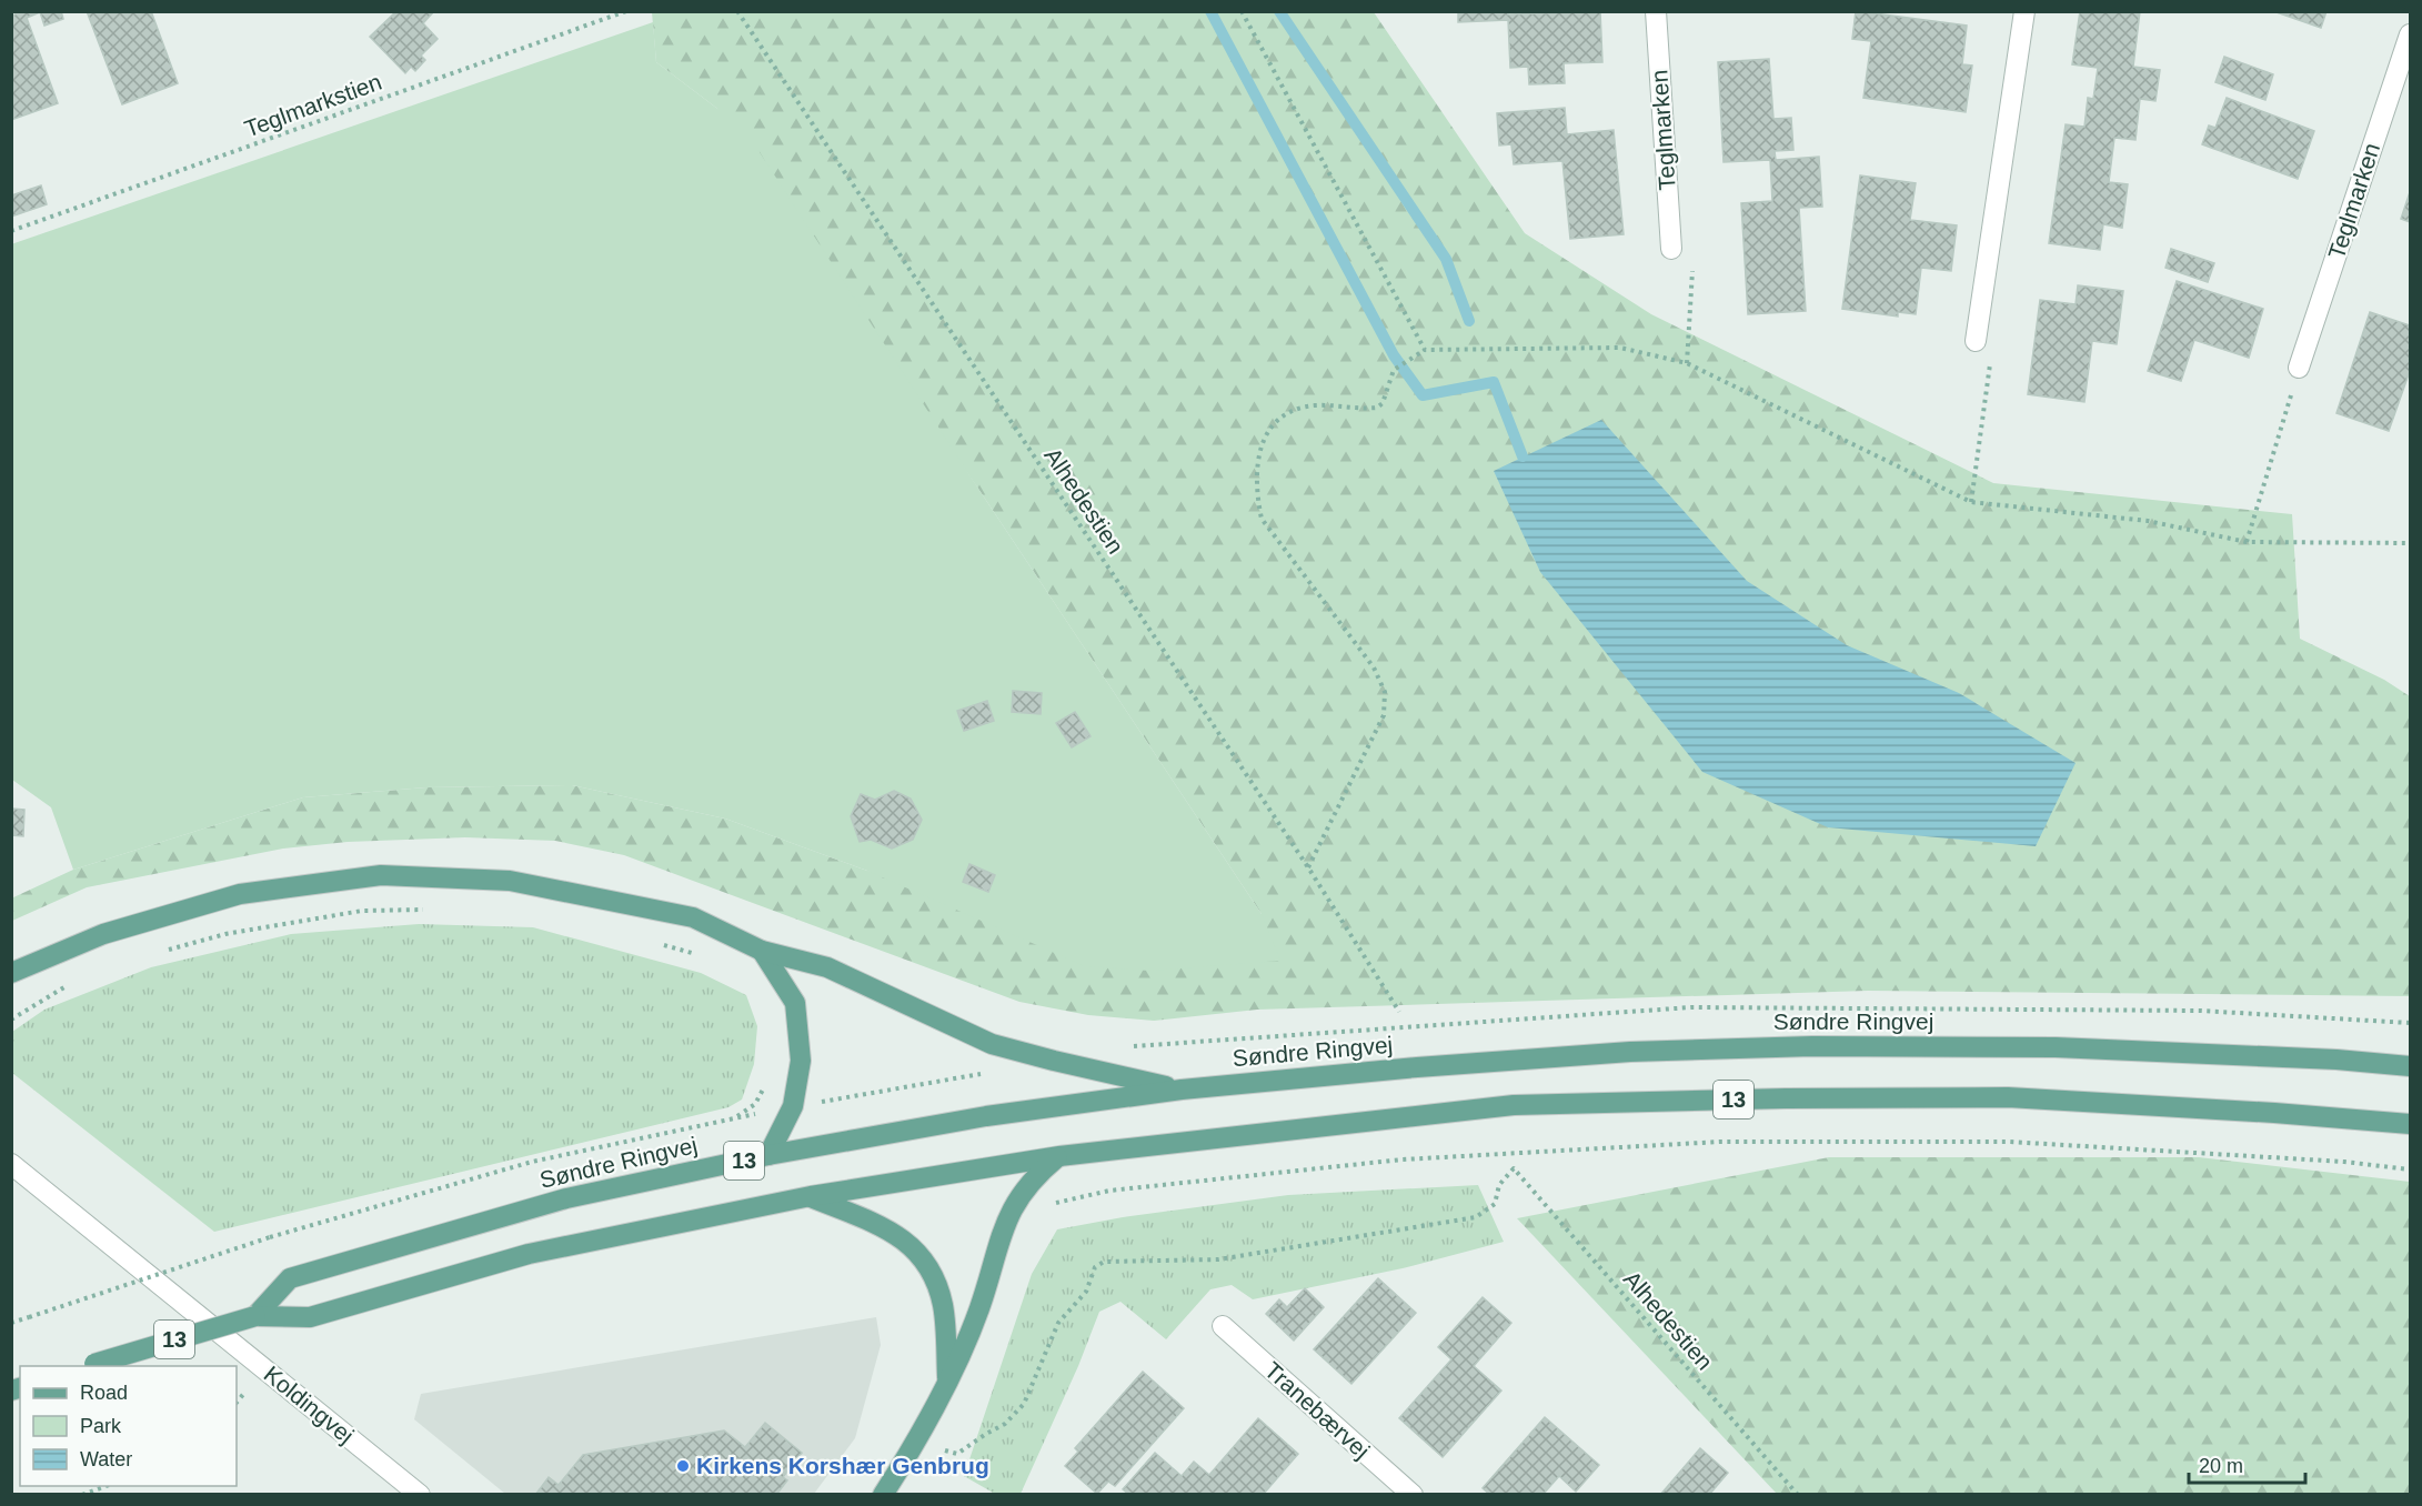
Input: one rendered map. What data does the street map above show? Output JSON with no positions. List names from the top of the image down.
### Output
{
  "streets": {
    "main road": ["Søndre Ringvej", "13"],
    "street": ["Teglmarken", "Koldingvej", "Tranebærvej"],
    "path": ["Teglmarkstien", "Alhedestien"]
  },
  "crossings": [
    ["Søndre Ringvej", "13"]
  ],
  "places": ["Kirkens Korshær Genbrug"],
  "legend": ["Road", "Park", "Water"],
  "scale_bar": "20 m"
}
